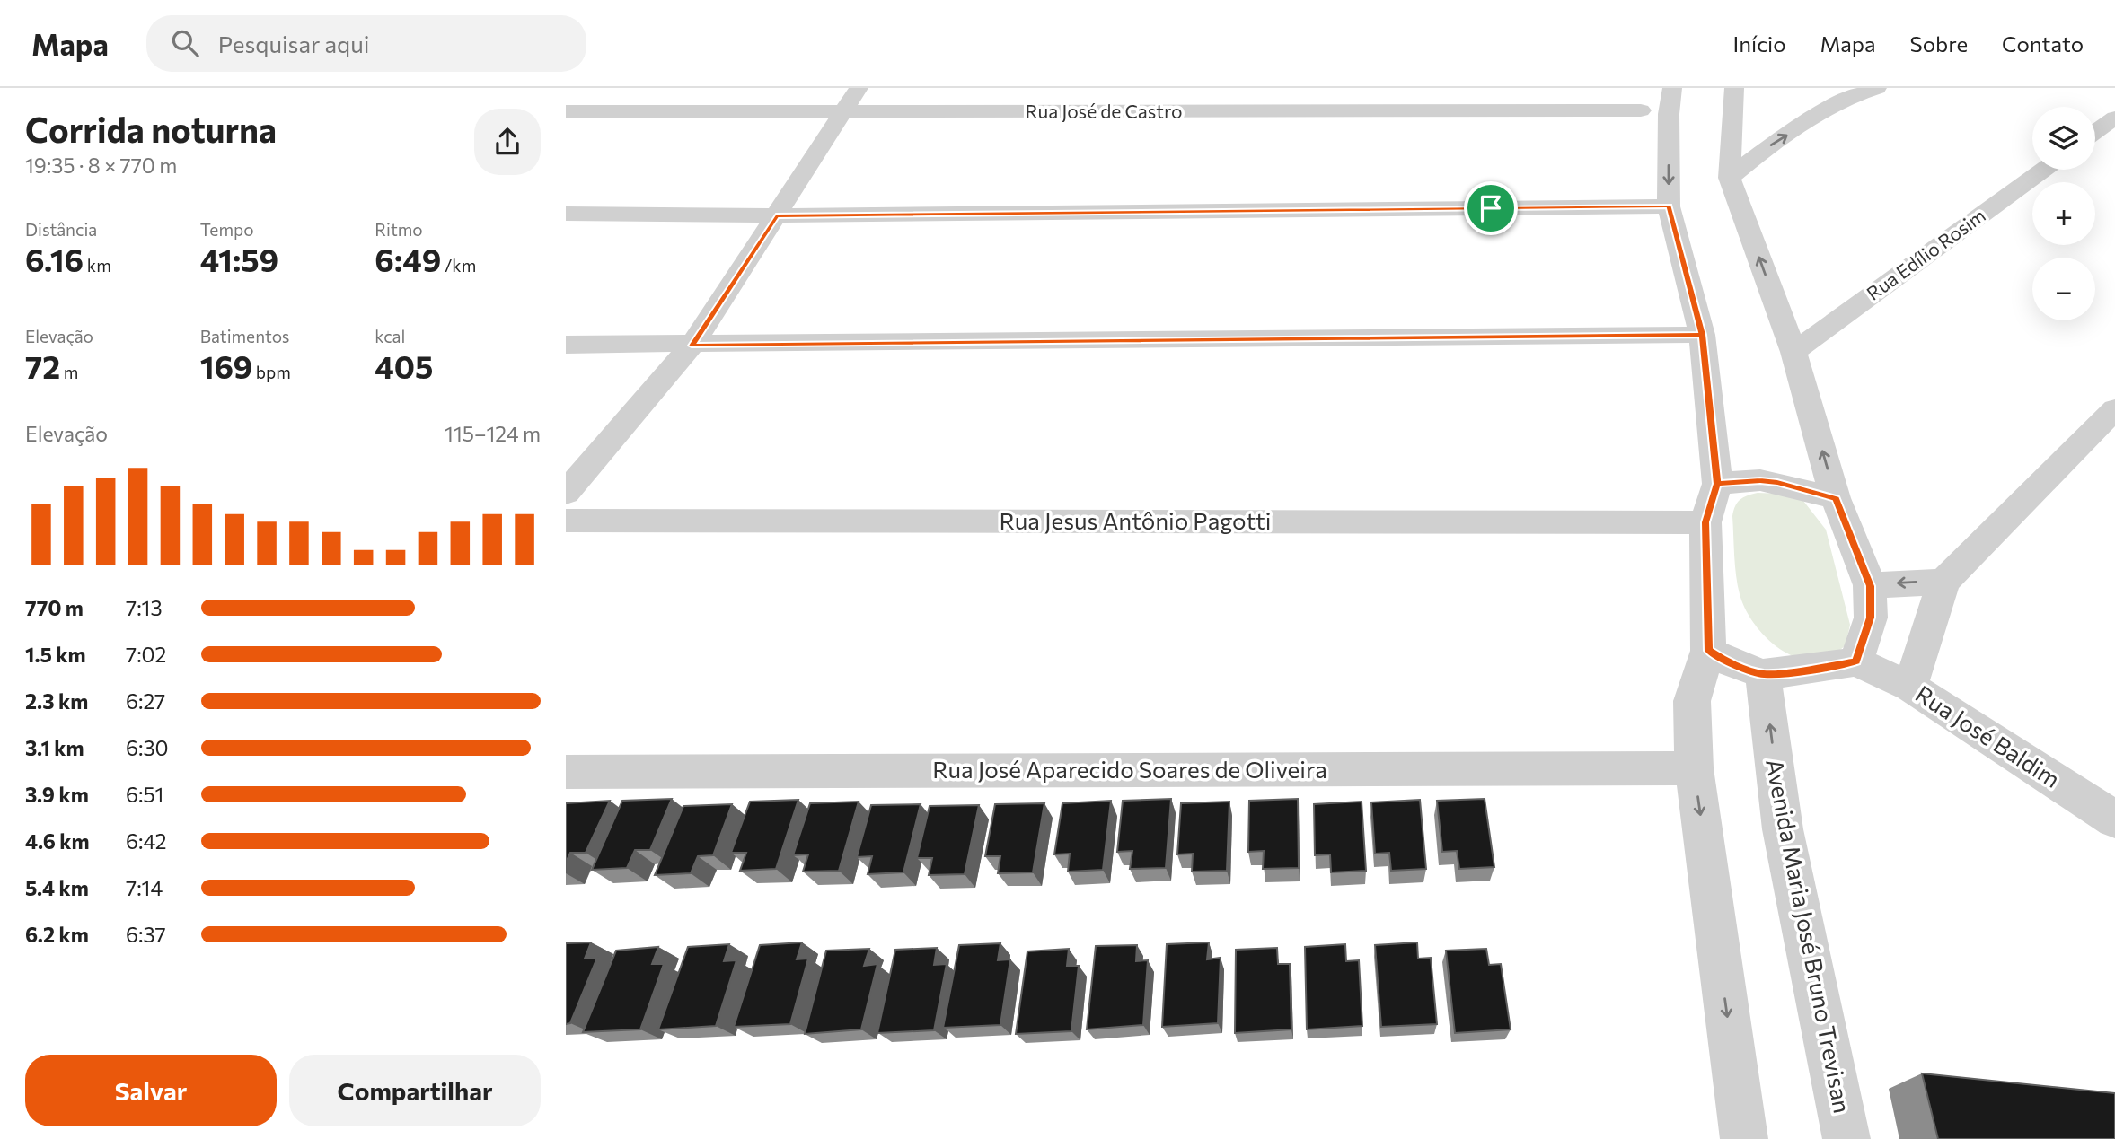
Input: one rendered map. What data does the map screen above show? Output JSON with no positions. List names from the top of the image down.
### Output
{
  "streets": {
    "street": [
      "Rua José de Castro",
      "Rua Edílio Rosim",
      "Rua Jesus Antônio Pagotti",
      "Rua José Baldim",
      "Rua José Aparecido Soares de Oliveira",
      "Avenida Maria José Bruno Trevisan"
    ]
  },
  "crossings": [
    ["Rua Jesus Antônio Pagotti", "Rua José Baldim"],
    ["Rua Jesus Antônio Pagotti", "Avenida Maria José Bruno Trevisan"],
    ["Rua José Baldim", "Avenida Maria José Bruno Trevisan"]
  ],
  "page": {
    "header": "Mapa",
    "search": "Pesquisar aqui",
    "nav": [
      "Início",
      "Mapa",
      "Sobre",
      "Contato"
    ],
    "heading": ["Corrida noturna", "19:35 · 8 × 770 m"],
    "map_buttons": ["+", "−"],
    "stats": [
      ["Distância", "6.16 km"],
      ["Tempo", "41:59"],
      ["Ritmo", "6:49 /km"],
      ["Elevação", "72 m"],
      ["Batimentos", "169 bpm"],
      ["kcal", "405"]
    ],
    "chart": ["Elevação", "115–124 m"],
    "list": [
      {
        "name": "770 m",
        "note": "7:13"
      },
      {
        "name": "1.5 km",
        "note": "7:02"
      },
      {
        "name": "2.3 km",
        "note": "6:27"
      },
      {
        "name": "3.1 km",
        "note": "6:30"
      },
      {
        "name": "3.9 km",
        "note": "6:51"
      },
      {
        "name": "4.6 km",
        "note": "6:42"
      },
      {
        "name": "5.4 km",
        "note": "7:14"
      },
      {
        "name": "6.2 km",
        "note": "6:37"
      }
    ],
    "buttons": ["Salvar", "Compartilhar"]
  }
}
